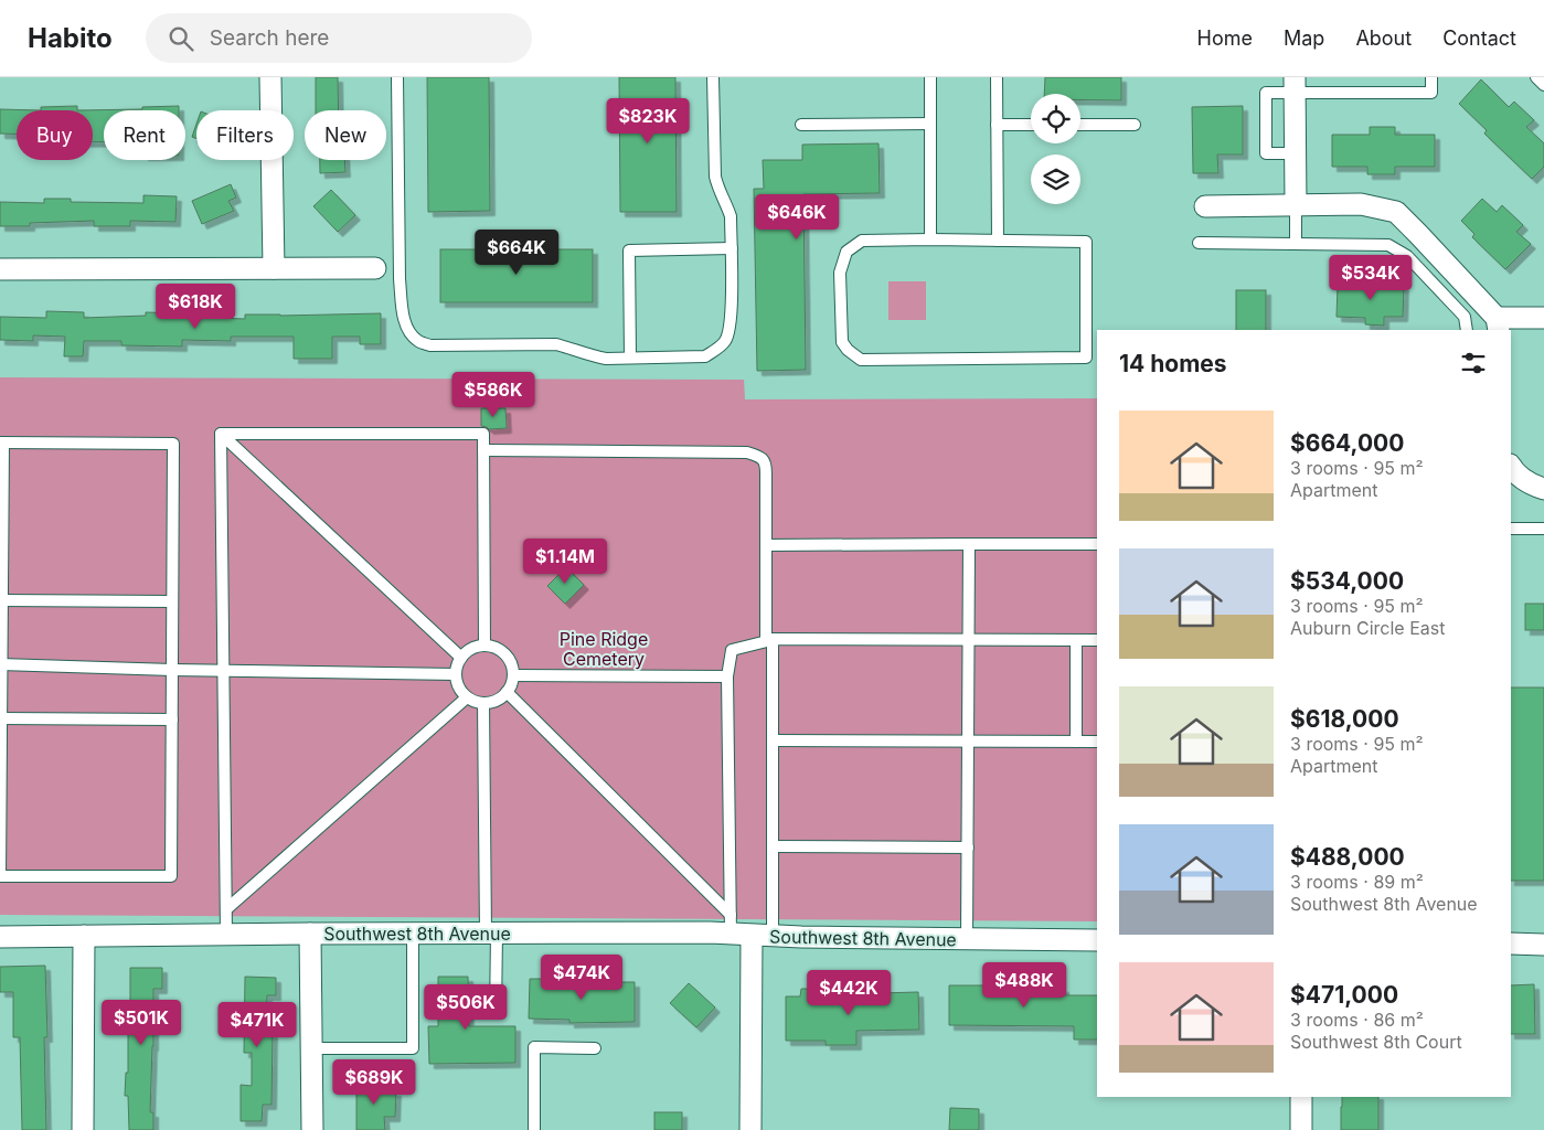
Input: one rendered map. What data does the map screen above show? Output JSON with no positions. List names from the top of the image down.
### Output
{
  "streets": {
    "street": ["Southwest 8th Avenue"]
  },
  "parks": ["Pine Ridge Cemetery"],
  "page": {
    "header": "Habito",
    "search": "Search here",
    "nav": [
      "Home",
      "Map",
      "About",
      "Contact"
    ],
    "price": [
      "$823K",
      "$646K",
      "$664K",
      "$534K",
      "$618K",
      "$586K",
      "$1.14M",
      "$474K",
      "$488K",
      "$442K",
      "$506K",
      "$501K",
      "$471K",
      "$689K"
    ],
    "chip": [
      "Buy",
      "Rent",
      "Filters",
      "New"
    ],
    "heading": "14 homes",
    "list": [
      {
        "name": "$664,000",
        "note": "3 rooms · 95 m² · Apartment"
      },
      {
        "name": "$534,000",
        "note": "3 rooms · 95 m² · Auburn Circle East"
      },
      {
        "name": "$618,000",
        "note": "3 rooms · 95 m² · Apartment"
      },
      {
        "name": "$488,000",
        "note": "3 rooms · 89 m² · Southwest 8th Avenue"
      },
      {
        "name": "$471,000",
        "note": "3 rooms · 86 m² · Southwest 8th Court"
      }
    ]
  }
}
